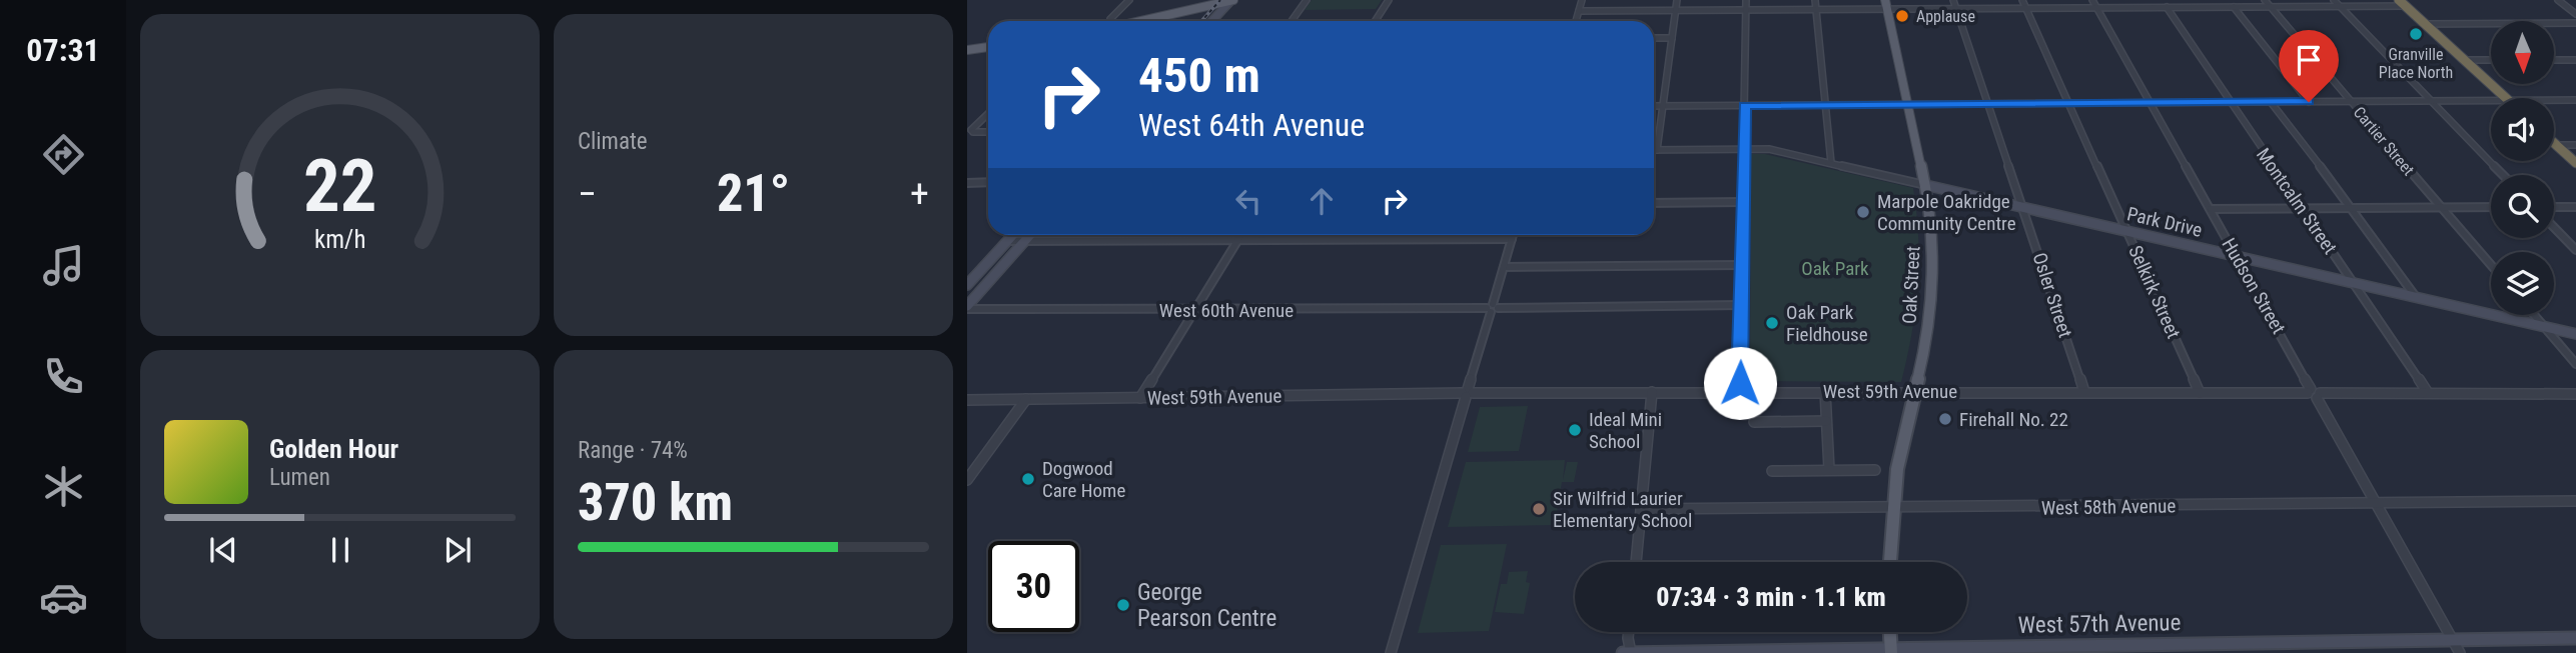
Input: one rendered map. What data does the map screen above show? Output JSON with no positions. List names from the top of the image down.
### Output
{
  "streets": {
    "main road": ["Oak Street"],
    "street": [
      "Cartier Street",
      "Montcalm Street",
      "Park Drive",
      "Hudson Street",
      "Selkirk Street",
      "Osler Street",
      "West 60th Avenue",
      "West 59th Avenue",
      "West 58th Avenue",
      "West 57th Avenue"
    ]
  },
  "crossings": [
    ["Montcalm Street", "Park Drive"],
    ["Montcalm Street", "West 59th Avenue"],
    ["Park Drive", "Oak Street"],
    ["Park Drive", "Hudson Street"],
    ["Park Drive", "Selkirk Street"],
    ["Park Drive", "Osler Street"],
    ["Oak Street", "West 59th Avenue"],
    ["Oak Street", "West 58th Avenue"],
    ["Hudson Street", "West 59th Avenue"],
    ["Hudson Street", "West 58th Avenue"],
    ["Hudson Street", "West 57th Avenue"],
    ["Selkirk Street", "West 59th Avenue"],
    ["Osler Street", "West 59th Avenue"]
  ],
  "parks": ["Oak Park"],
  "places": [
    "Applause",
    "Granville Place North",
    "Marpole Oakridge Community Centre",
    "Oak Park Fieldhouse",
    "Firehall No. 22",
    "Ideal Mini School",
    "Dogwood Care Home",
    "Sir Wilfrid Laurier Elementary School",
    "George Pearson Centre"
  ],
  "north": "bottom",
  "page": {
    "tabs": "07:31",
    "tile": [
      "Climate",
      ["Range · 74%", "370 km"]
    ],
    "turn": ["450 m", "West 64th Avenue"],
    "heat": ["−", "21°", "+"],
    "song": ["Golden Hour", "Lumen"],
    "limit": "30",
    "trip": "07:34 · 3 min · 1.1 km",
    "gauge": ["22", "km/h"]
  }
}
